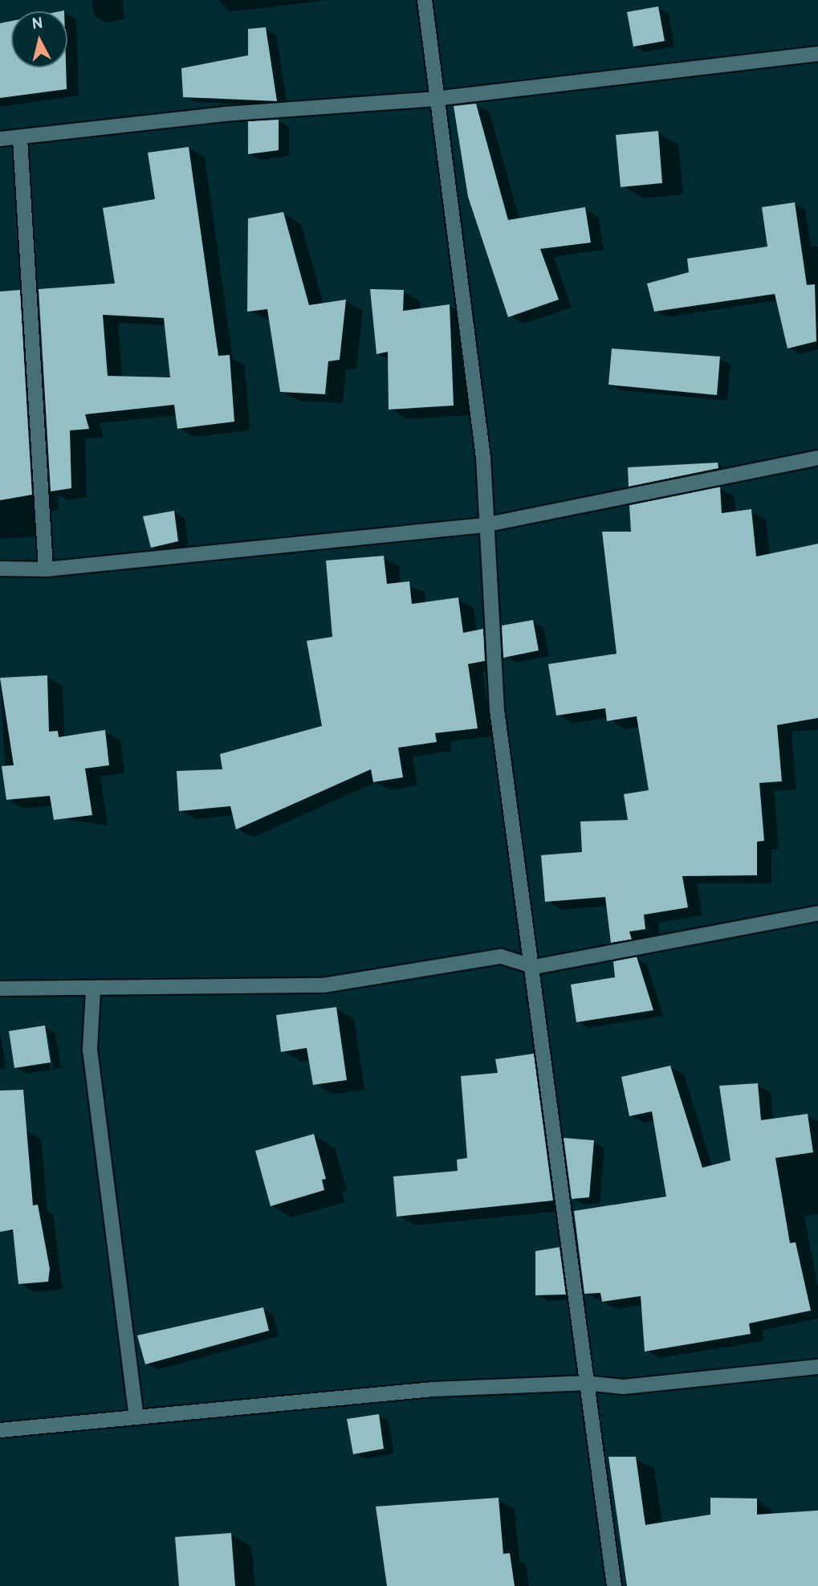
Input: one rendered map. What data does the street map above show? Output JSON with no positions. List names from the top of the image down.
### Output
{
  "north": "top"
}
